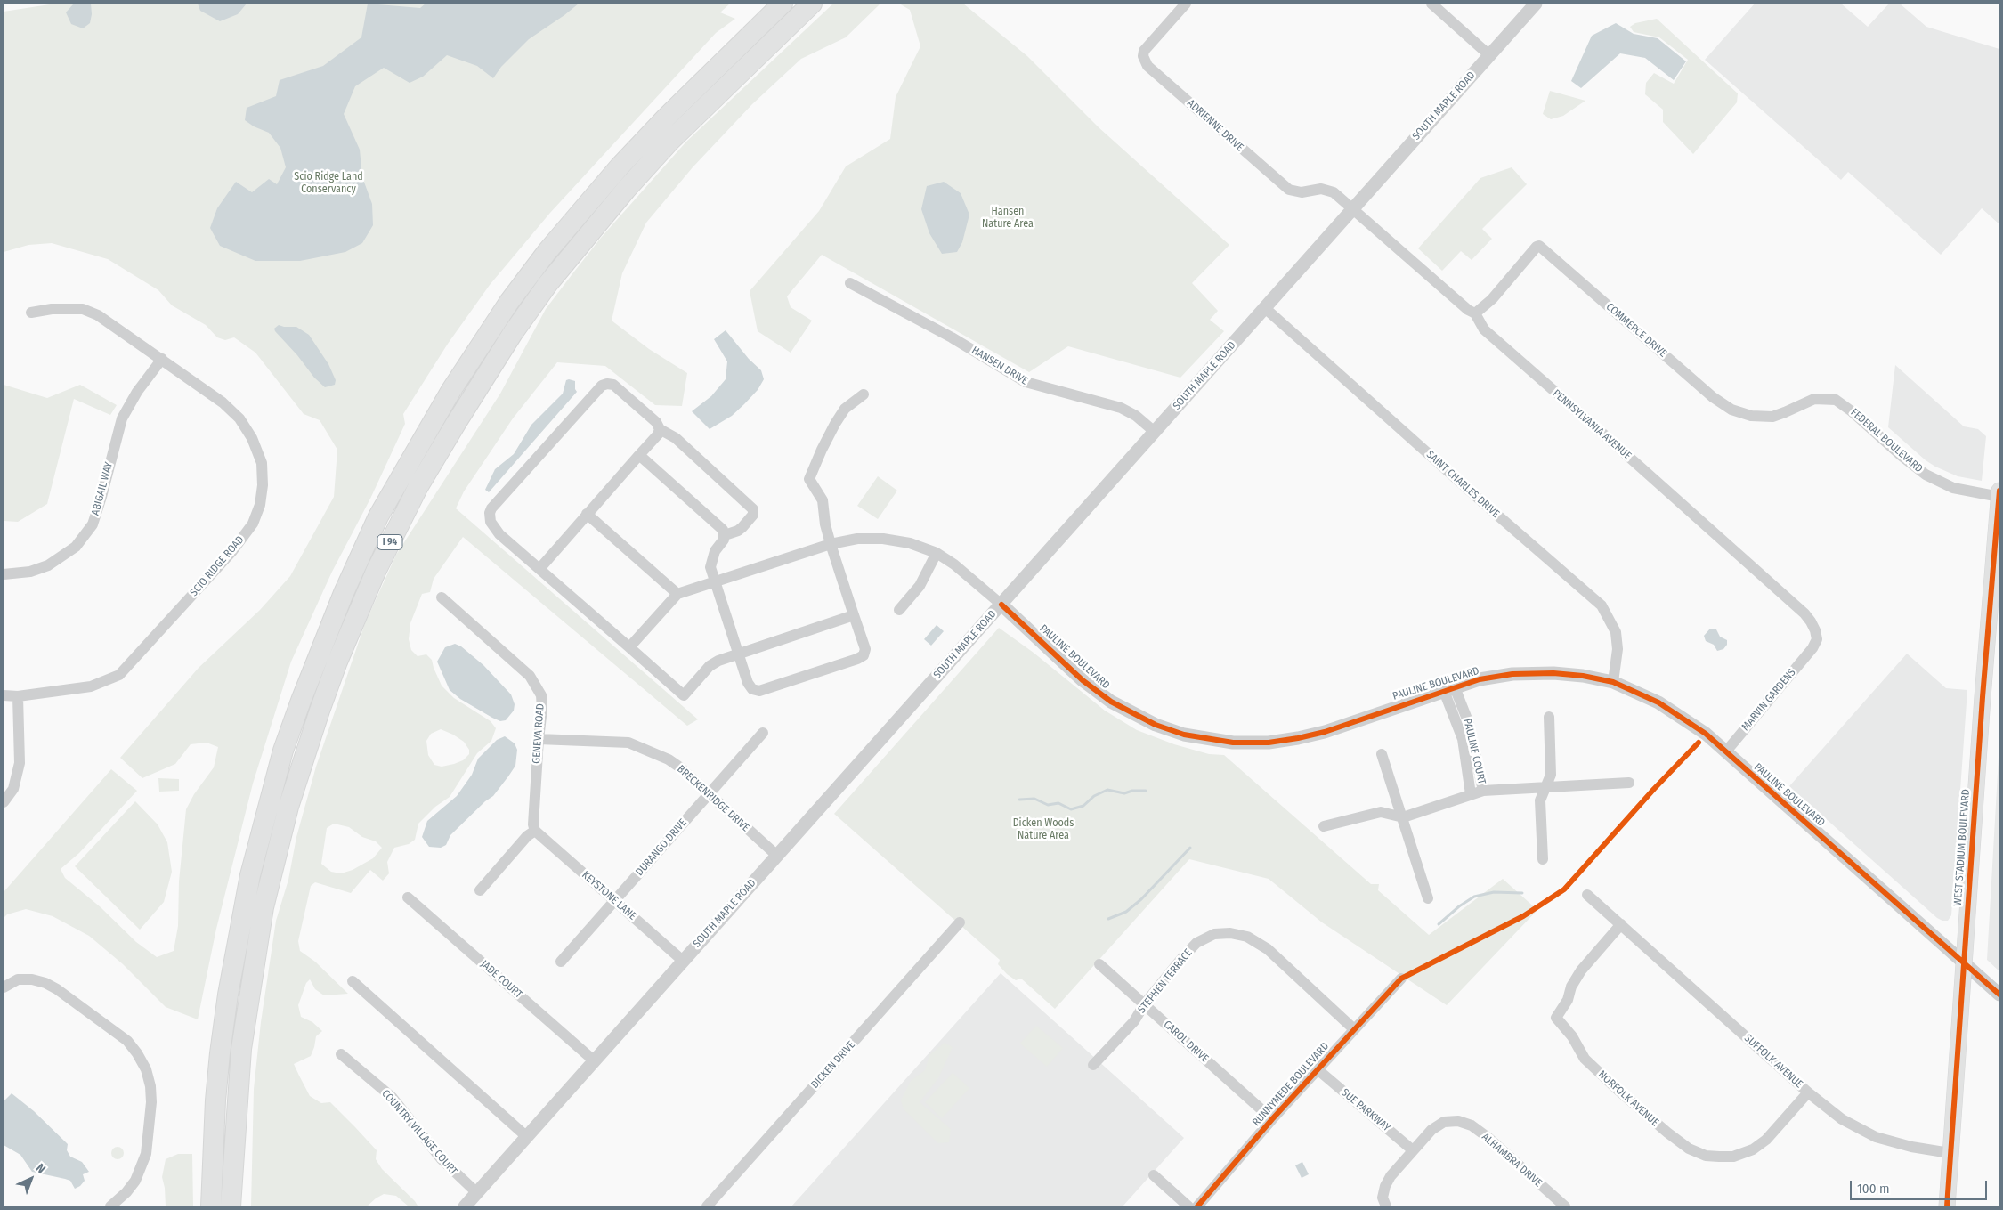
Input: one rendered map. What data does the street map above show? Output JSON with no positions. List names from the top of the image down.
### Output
{
  "streets": {
    "highway": ["I 94"],
    "main road": ["WEST STADIUM BOULEVARD"],
    "street": [
      "SOUTH MAPLE ROAD",
      "ADRIENNE DRIVE",
      "COMMERCE DRIVE",
      "HANSEN DRIVE",
      "PENNSYLVANIA AVENUE",
      "FEDERAL BOULEVARD",
      "SAINT CHARLES DRIVE",
      "ABIGAIL WAY",
      "SCIO RIDGE ROAD",
      "PAULINE BOULEVARD",
      "MARVIN GARDENS",
      "GENEVA ROAD",
      "PAULINE COURT",
      "BRECKENRIDGE DRIVE",
      "DURANGO DRIVE",
      "KEYSTONE LANE",
      "JADE COURT",
      "STEPHEN TERRACE",
      "CAROL DRIVE",
      "SUFFOLK AVENUE",
      "DICKEN DRIVE",
      "RUNNYMEDE BOULEVARD",
      "NORFOLK AVENUE",
      "SUE PARKWAY",
      "COUNTRY VILLAGE COURT",
      "ALHAMBRA DRIVE"
    ]
  },
  "crossings": [
    ["SOUTH MAPLE ROAD", "ADRIENNE DRIVE"],
    ["SOUTH MAPLE ROAD", "HANSEN DRIVE"],
    ["SOUTH MAPLE ROAD", "PENNSYLVANIA AVENUE"],
    ["SOUTH MAPLE ROAD", "SAINT CHARLES DRIVE"],
    ["SOUTH MAPLE ROAD", "PAULINE BOULEVARD"],
    ["SOUTH MAPLE ROAD", "BRECKENRIDGE DRIVE"],
    ["SOUTH MAPLE ROAD", "KEYSTONE LANE"],
    ["SOUTH MAPLE ROAD", "JADE COURT"],
    ["SOUTH MAPLE ROAD", "COUNTRY VILLAGE COURT"],
    ["ADRIENNE DRIVE", "PENNSYLVANIA AVENUE"],
    ["COMMERCE DRIVE", "PENNSYLVANIA AVENUE"],
    ["COMMERCE DRIVE", "FEDERAL BOULEVARD"],
    ["PENNSYLVANIA AVENUE", "MARVIN GARDENS"],
    ["FEDERAL BOULEVARD", "WEST STADIUM BOULEVARD"],
    ["SAINT CHARLES DRIVE", "PAULINE BOULEVARD"],
    ["ABIGAIL WAY", "SCIO RIDGE ROAD"],
    ["PAULINE BOULEVARD", "MARVIN GARDENS"],
    ["PAULINE BOULEVARD", "PAULINE COURT"],
    ["PAULINE BOULEVARD", "WEST STADIUM BOULEVARD"],
    ["GENEVA ROAD", "BRECKENRIDGE DRIVE"],
    ["GENEVA ROAD", "KEYSTONE LANE"],
    ["BRECKENRIDGE DRIVE", "DURANGO DRIVE"],
    ["DURANGO DRIVE", "KEYSTONE LANE"],
    ["WEST STADIUM BOULEVARD", "SUFFOLK AVENUE"],
    ["STEPHEN TERRACE", "CAROL DRIVE"],
    ["STEPHEN TERRACE", "RUNNYMEDE BOULEVARD"],
    ["CAROL DRIVE", "RUNNYMEDE BOULEVARD"],
    ["SUFFOLK AVENUE", "NORFOLK AVENUE"],
    ["RUNNYMEDE BOULEVARD", "SUE PARKWAY"],
    ["SUE PARKWAY", "ALHAMBRA DRIVE"]
  ],
  "parks": ["Scio Ridge Land Conservancy", "Hansen Nature Area", "Dicken Woods Nature Area"],
  "scale_bar": "100 m",
  "north": "top right"
}
